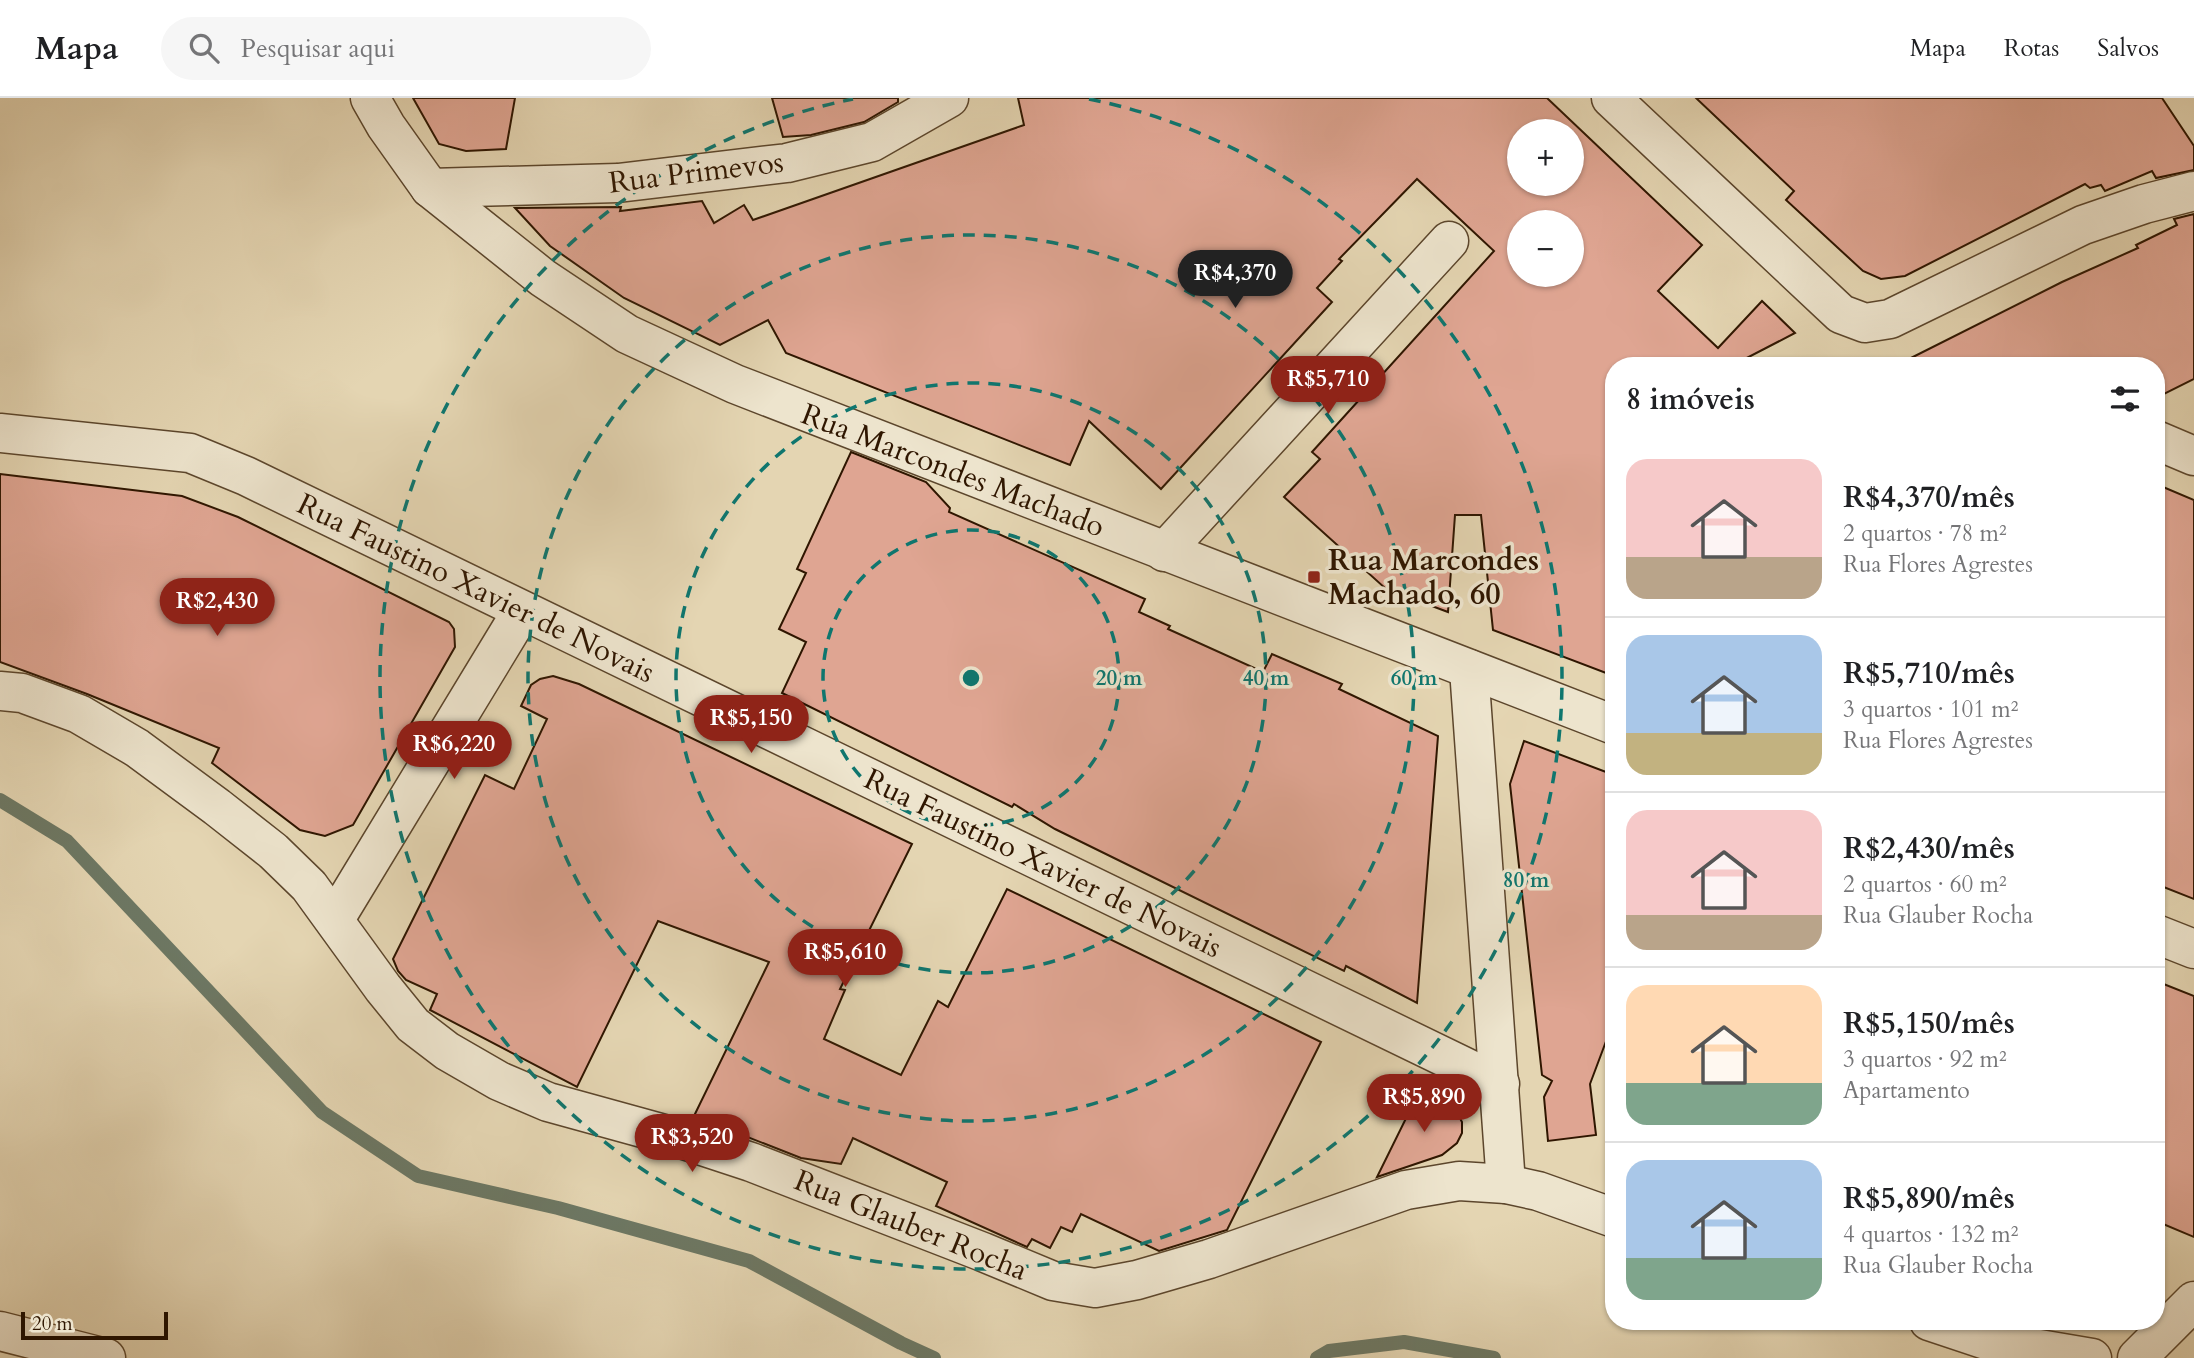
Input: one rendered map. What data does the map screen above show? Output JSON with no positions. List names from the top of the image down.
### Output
{
  "streets": {
    "street": [
      "Rua Primevos",
      "Rua Marcondes Machado",
      "Rua Faustino Xavier de Novais",
      "Rua Glauber Rocha"
    ]
  },
  "crossings": [
    ["Rua Primevos", "Rua Marcondes Machado"]
  ],
  "places": {
    "transit": ["Rua Marcondes Machado, 60"]
  },
  "scale_bar": "20 m",
  "page": {
    "header": "Mapa",
    "search": "Pesquisar aqui",
    "nav": ["Mapa", "Rotas", "Salvos"],
    "map_buttons": ["+", "−"],
    "price": [
      "R$4,370",
      "R$5,710",
      "R$2,430",
      "R$5,150",
      "R$6,220",
      "R$5,610",
      "R$5,890",
      "R$3,520"
    ],
    "heading": "8 imóveis",
    "list": [
      {
        "name": "R$4,370/mês",
        "note": "2 quartos · 78 m² · Rua Flores Agrestes"
      },
      {
        "name": "R$5,710/mês",
        "note": "3 quartos · 101 m² · Rua Flores Agrestes"
      },
      {
        "name": "R$2,430/mês",
        "note": "2 quartos · 60 m² · Rua Glauber Rocha"
      },
      {
        "name": "R$5,150/mês",
        "note": "3 quartos · 92 m² · Apartamento"
      },
      {
        "name": "R$5,890/mês",
        "note": "4 quartos · 132 m² · Rua Glauber Rocha"
      }
    ],
    "scale": "20 m"
  },
  "rings": [
    "20 m",
    "40 m",
    "60 m",
    "80 m"
  ]
}
